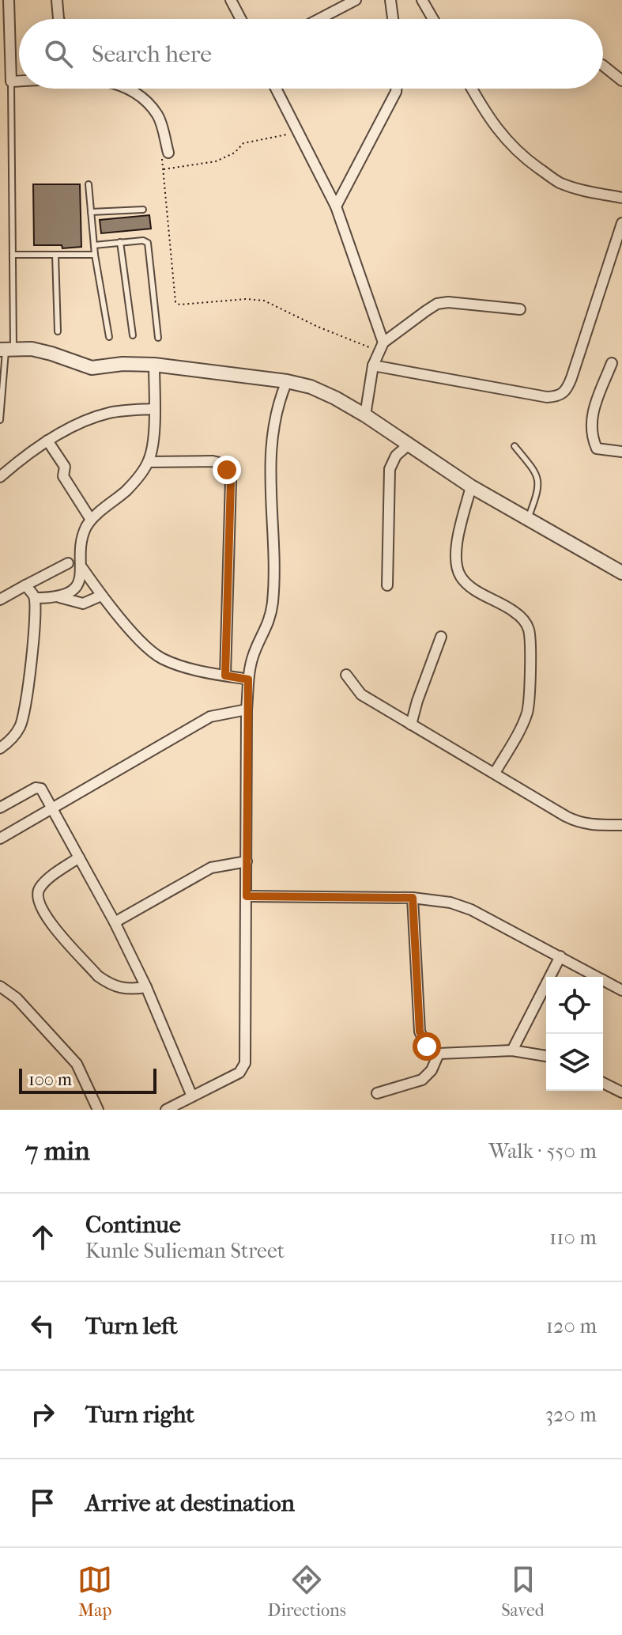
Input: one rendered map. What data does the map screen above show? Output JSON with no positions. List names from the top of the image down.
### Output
{
  "scale_bar": "100 m",
  "page": {
    "search": "Search here",
    "scale": "100 m",
    "heading": ["7 min", "Walk · 550 m"],
    "list": [
      ["Continue", "Kunle Sulieman Street", "110 m"],
      ["Turn left", "120 m"],
      ["Turn right", "320 m"],
      "Arrive at destination"
    ],
    "nav": ["Map", "Directions", "Saved"]
  }
}
